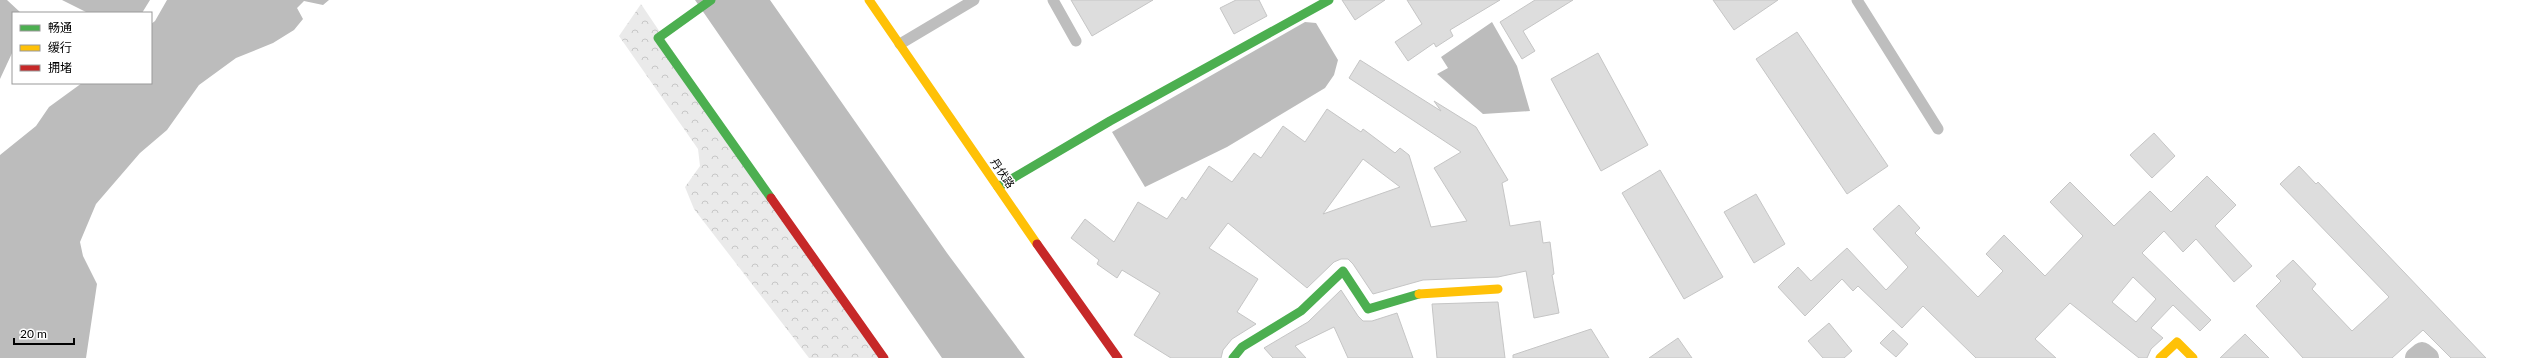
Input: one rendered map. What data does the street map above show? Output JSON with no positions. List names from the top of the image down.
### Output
{
  "streets": {
    "street": ["丹伏路"]
  },
  "legend": ["畅通", "缓行", "拥堵"],
  "scale_bar": "20 m"
}
